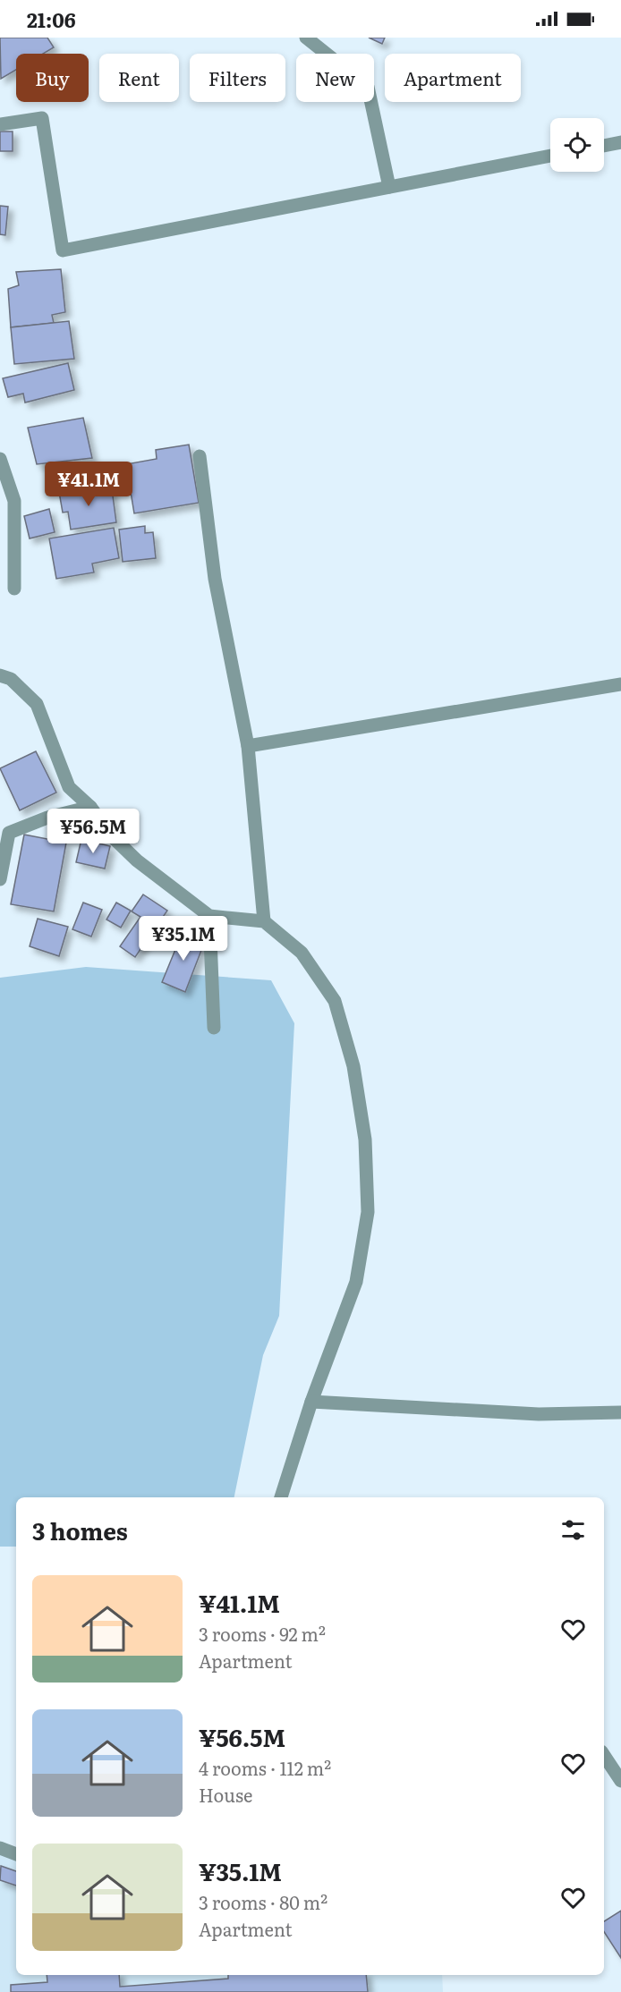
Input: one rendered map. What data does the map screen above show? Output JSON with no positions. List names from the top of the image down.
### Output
{
  "page": {
    "status": "21:06",
    "chip": [
      "Buy",
      "Rent",
      "Filters",
      "New",
      "Apartment"
    ],
    "price": ["¥41.1M", "¥56.5M", "¥35.1M"],
    "heading": "3 homes",
    "list": [
      {
        "name": "¥41.1M",
        "note": "3 rooms · 92 m² · Apartment"
      },
      {
        "name": "¥56.5M",
        "note": "4 rooms · 112 m² · House"
      },
      {
        "name": "¥35.1M",
        "note": "3 rooms · 80 m² · Apartment"
      }
    ]
  }
}
